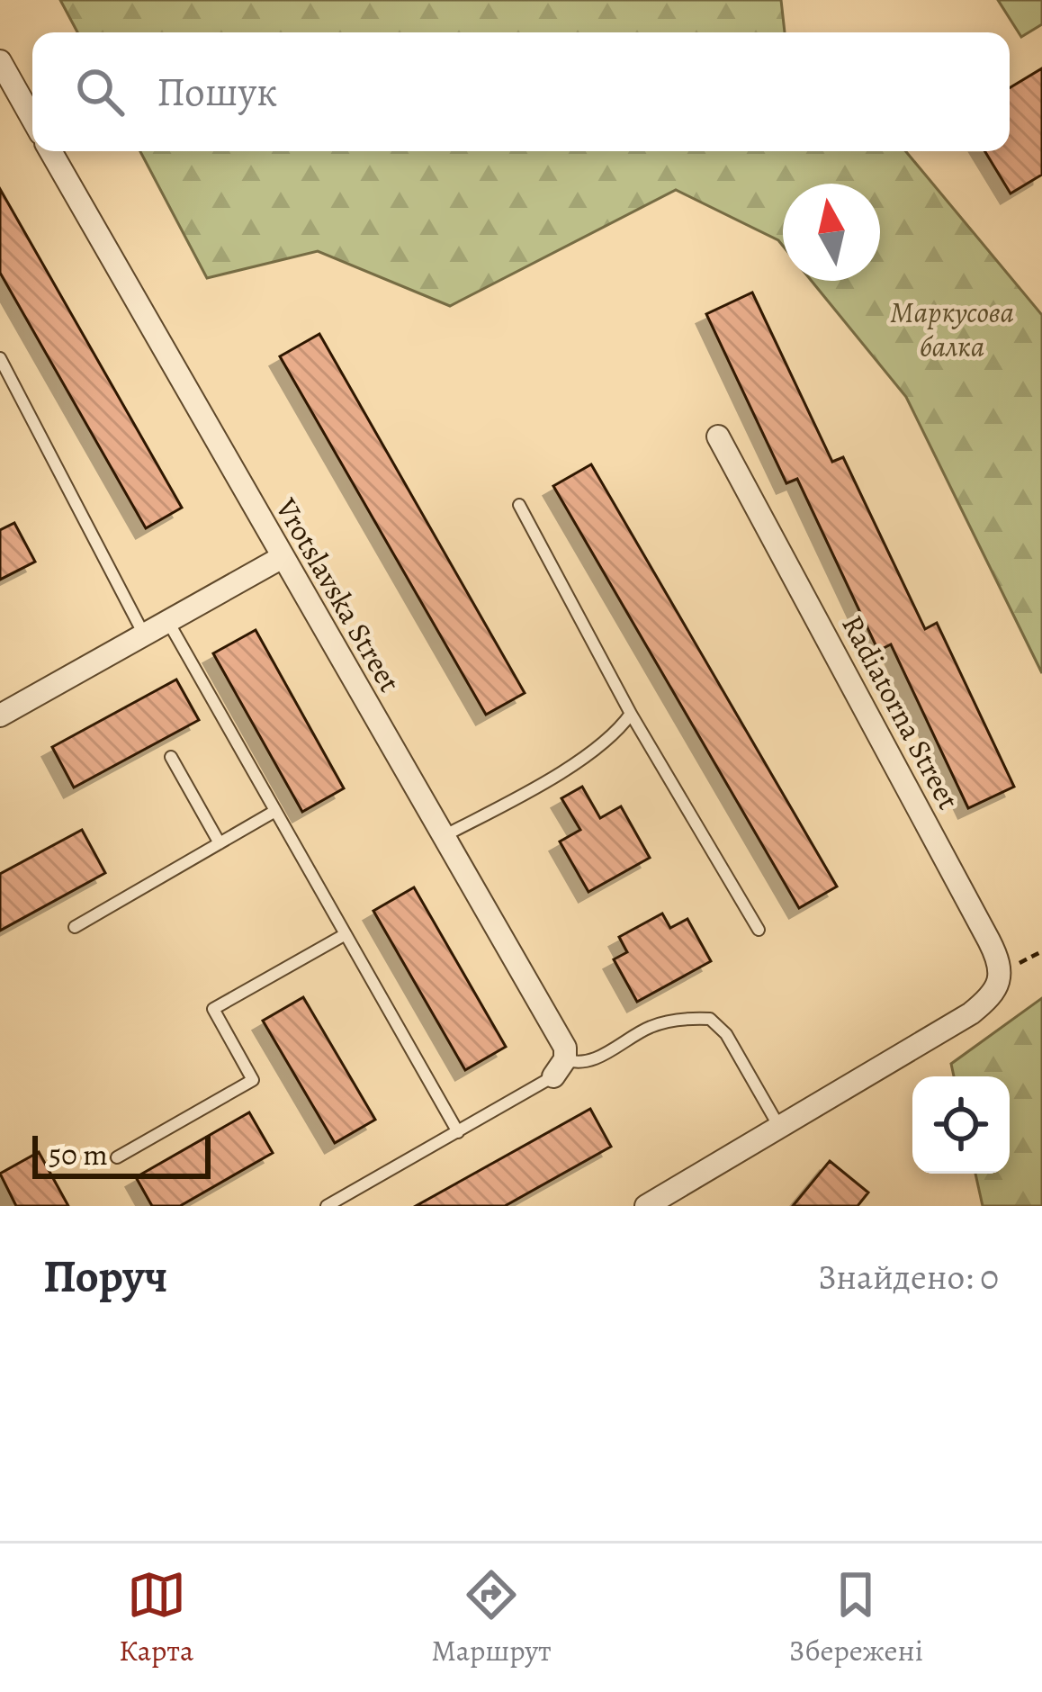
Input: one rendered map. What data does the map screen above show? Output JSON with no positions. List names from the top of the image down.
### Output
{
  "streets": {
    "street": ["Vrotslavska Street", "Radiatorna Street"]
  },
  "parks": ["Маркусова балка"],
  "scale_bar": "50 m",
  "north": "top",
  "page": {
    "search": "Пошук",
    "scale": "50 m",
    "heading": ["Поруч", "Знайдено: 0"],
    "nav": ["Карта", "Маршрут", "Збережені"]
  }
}
